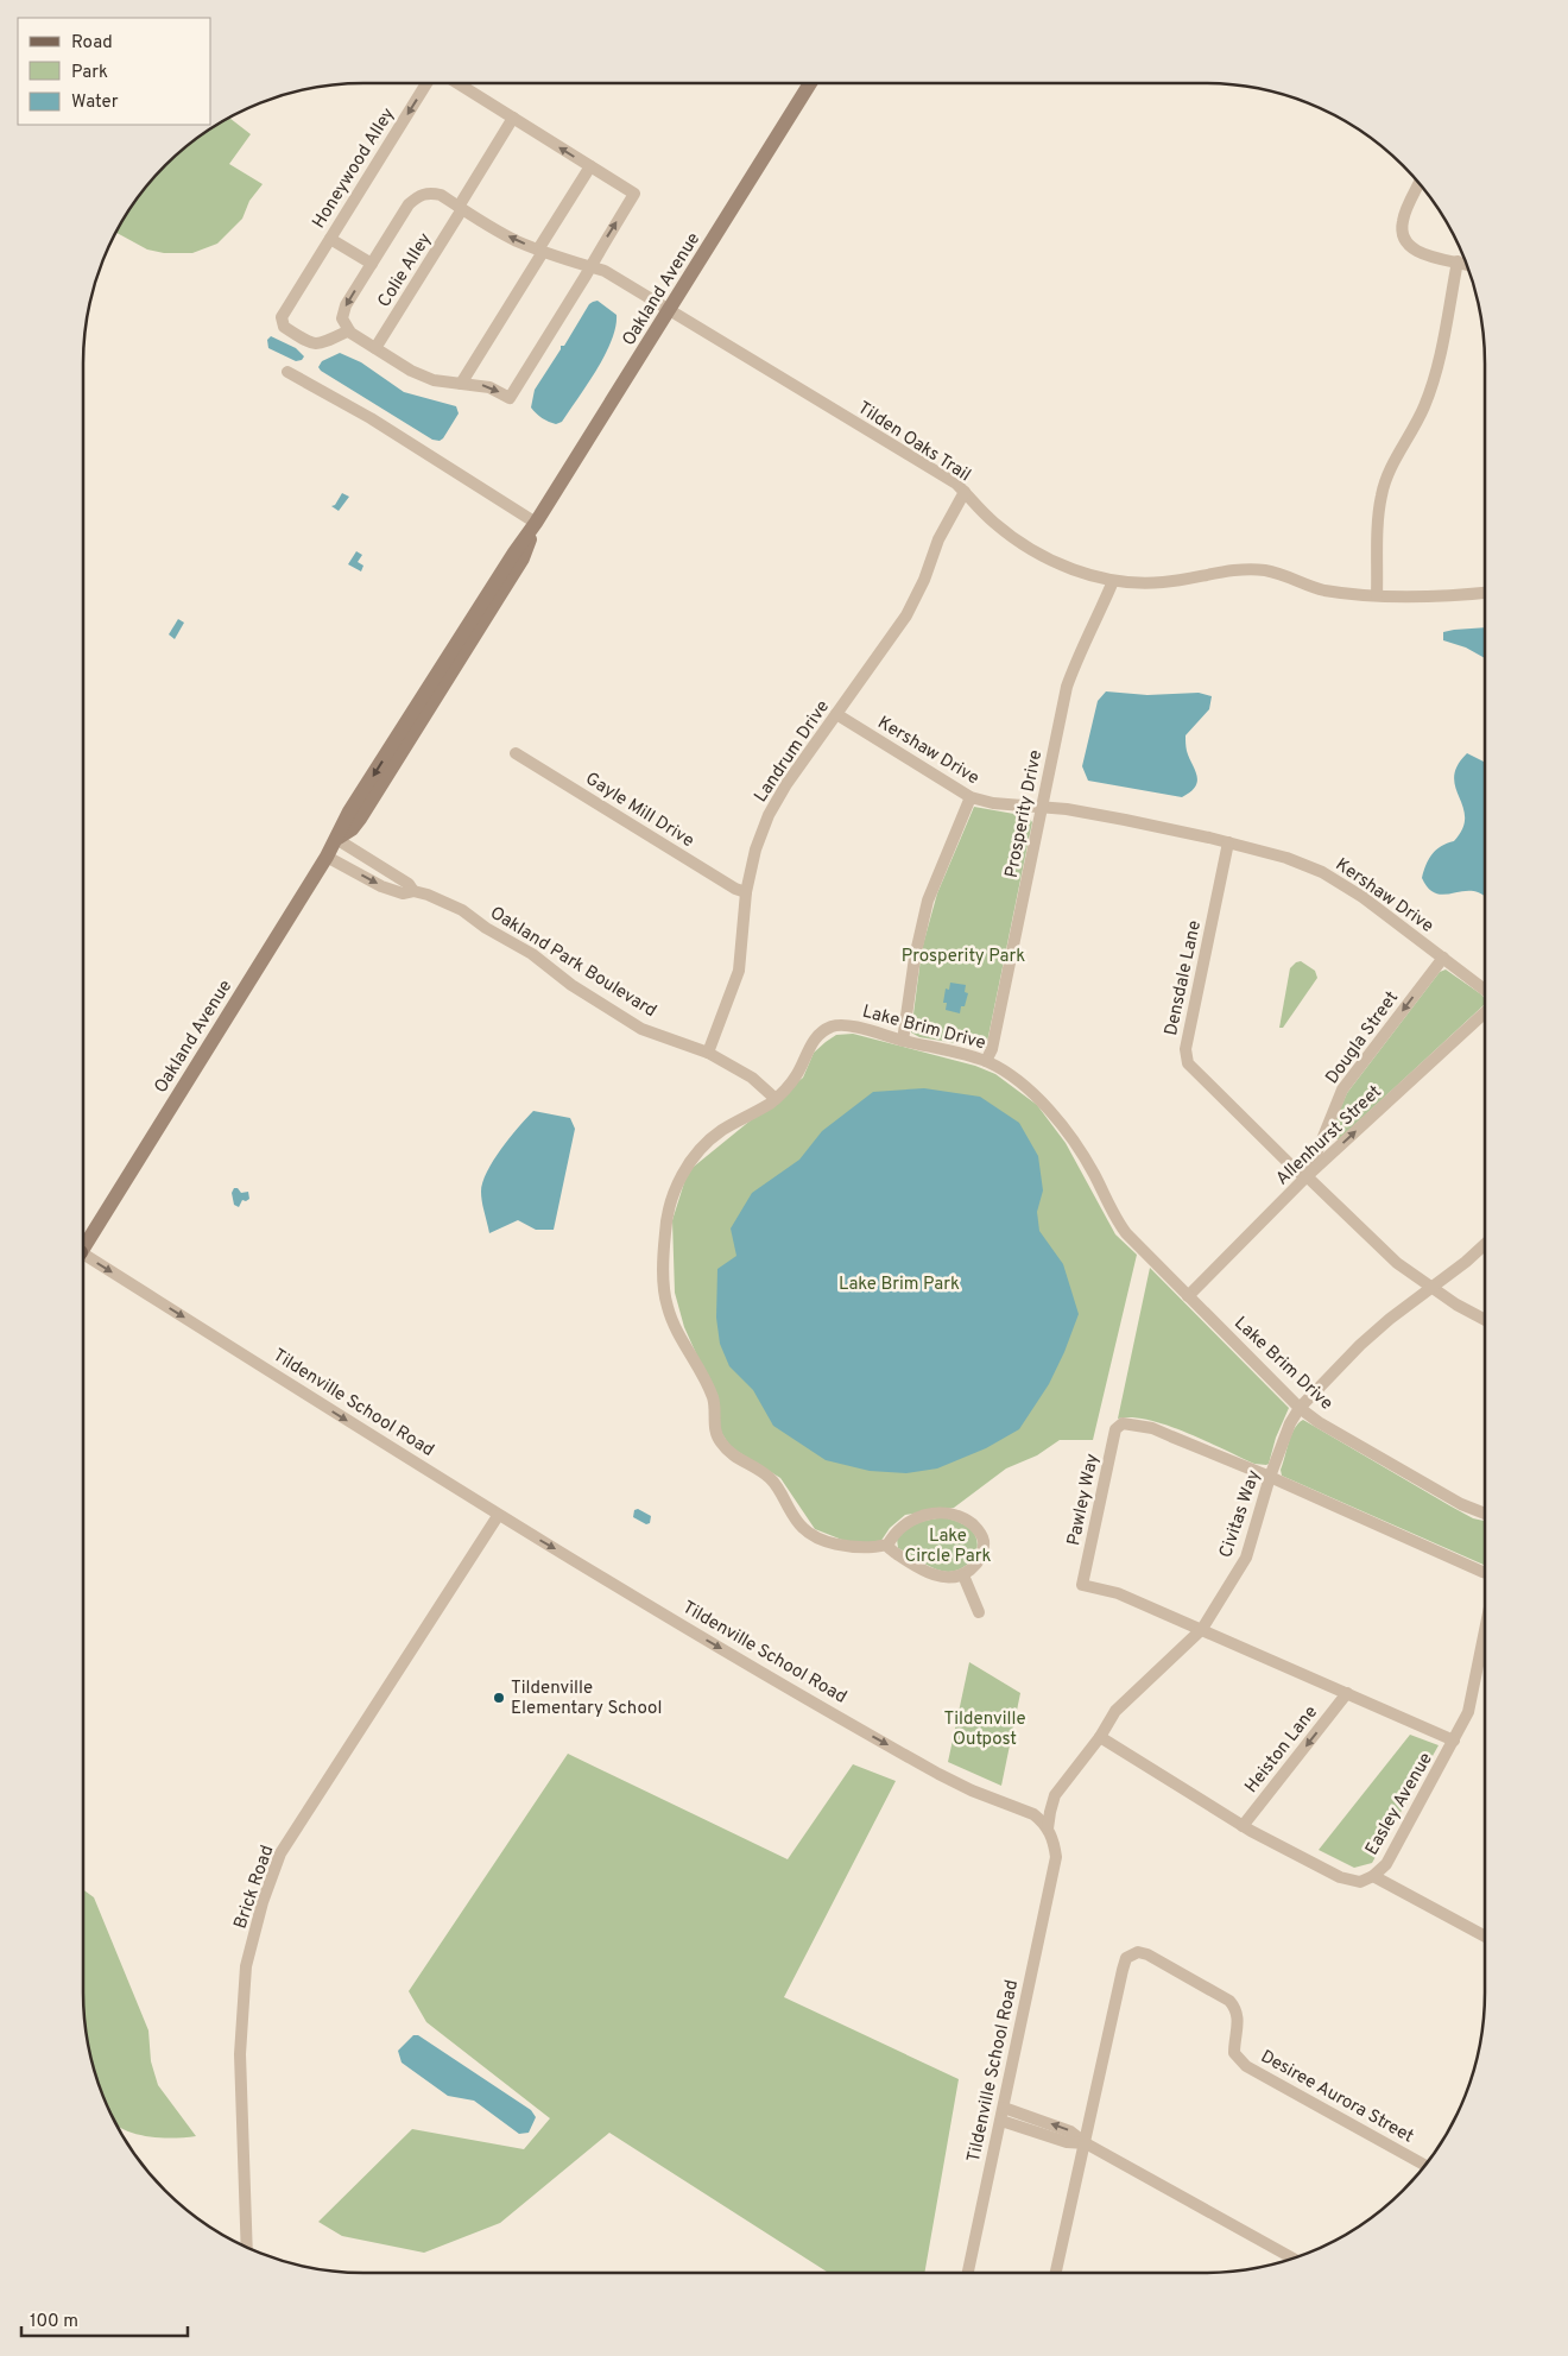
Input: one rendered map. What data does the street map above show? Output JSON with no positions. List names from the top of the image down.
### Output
{
  "streets": {
    "street": [
      "Honeywood Alley",
      "Colie Alley",
      "Oakland Avenue",
      "Tilden Oaks Trail",
      "Kershaw Drive",
      "Landrum Drive",
      "Gayle Mill Drive",
      "Prosperity Drive",
      "Oakland Park Boulevard",
      "Densdale Lane",
      "Lake Brim Drive",
      "Dougla Street",
      "Allenhurst Street",
      "Tildenville School Road",
      "Pawley Way",
      "Civitas Way",
      "Heiston Lane",
      "Easley Avenue",
      "Brick Road",
      "Desiree Aurora Street"
    ]
  },
  "crossings": [
    ["Honeywood Alley", "Colie Alley"],
    ["Honeywood Alley", "Tilden Oaks Trail"],
    ["Colie Alley", "Tilden Oaks Trail"],
    ["Oakland Avenue", "Tilden Oaks Trail"],
    ["Oakland Avenue", "Oakland Park Boulevard"],
    ["Tilden Oaks Trail", "Landrum Drive"],
    ["Tilden Oaks Trail", "Prosperity Drive"],
    ["Kershaw Drive", "Landrum Drive"],
    ["Kershaw Drive", "Prosperity Drive"],
    ["Kershaw Drive", "Densdale Lane"],
    ["Kershaw Drive", "Dougla Street"],
    ["Landrum Drive", "Gayle Mill Drive"],
    ["Landrum Drive", "Oakland Park Boulevard"],
    ["Prosperity Drive", "Lake Brim Drive"],
    ["Oakland Park Boulevard", "Lake Brim Drive"],
    ["Densdale Lane", "Dougla Street"],
    ["Densdale Lane", "Allenhurst Street"],
    ["Lake Brim Drive", "Allenhurst Street"],
    ["Lake Brim Drive", "Civitas Way"],
    ["Dougla Street", "Allenhurst Street"],
    ["Tildenville School Road", "Civitas Way"],
    ["Tildenville School Road", "Brick Road"],
    ["Pawley Way", "Civitas Way"],
    ["Pawley Way", "Heiston Lane"],
    ["Pawley Way", "Easley Avenue"],
    ["Civitas Way", "Easley Avenue"],
    ["Heiston Lane", "Easley Avenue"]
  ],
  "one_way": [
    "Dougla Street",
    "Allenhurst Street",
    "Tildenville School Road",
    "Heiston Lane"
  ],
  "parks": [
    "Prosperity Park",
    "Lake Brim Park",
    "Lake Circle Park",
    "Tildenville Outpost"
  ],
  "places": ["Tildenville Elementary School"],
  "legend": ["Road", "Park", "Water"],
  "scale_bar": "100 m"
}
